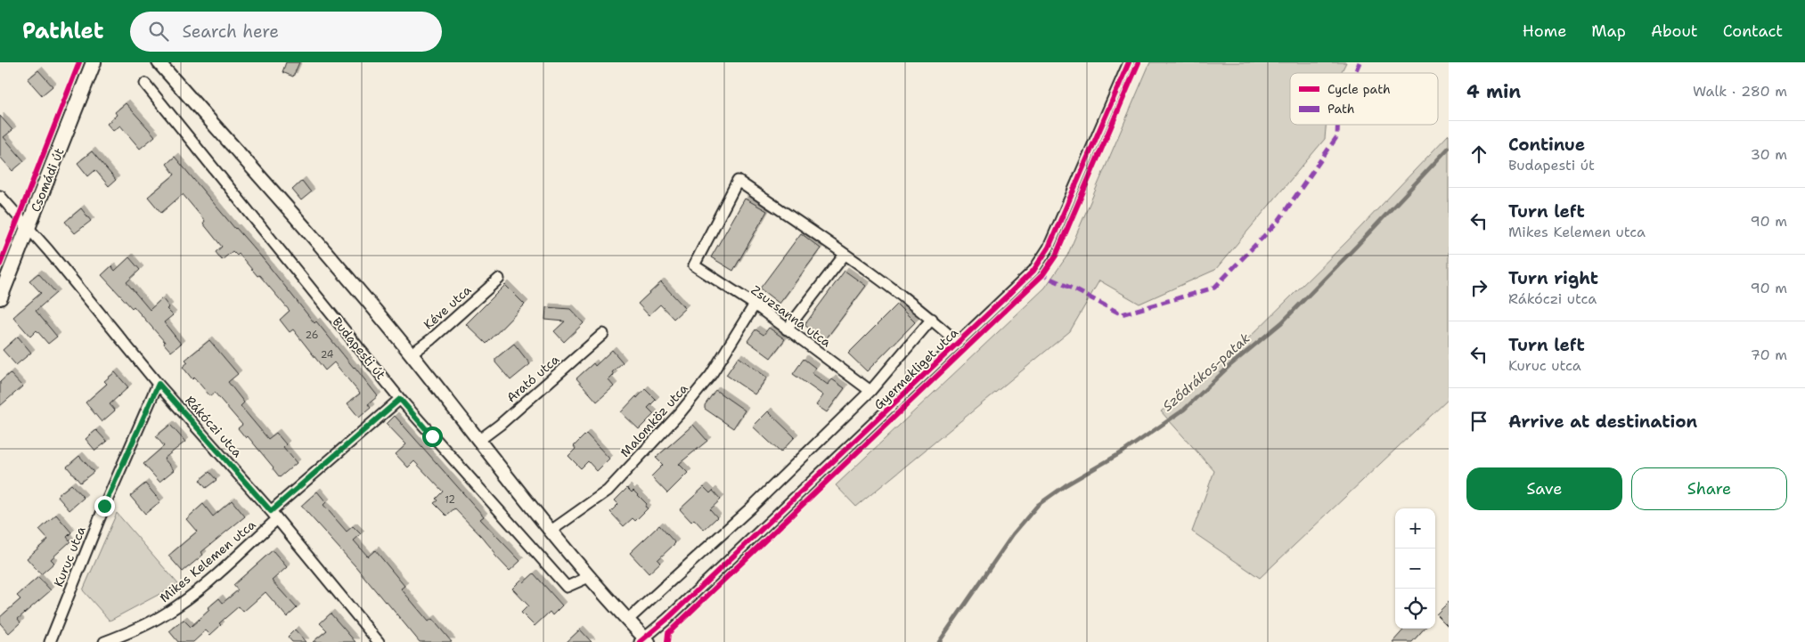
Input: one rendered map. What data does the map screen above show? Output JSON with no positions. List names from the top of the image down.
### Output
{
  "streets": {
    "main road": ["Csomádi út"],
    "street": [
      "Kéve utca",
      "Zsuzsanna utca",
      "Budapesti út",
      "Gyermekliget utca",
      "Arató utca",
      "Malomköz utca",
      "Rákóczi utca",
      "Kuruc utca",
      "Mikes Kelemen utca"
    ]
  },
  "crossings": [
    ["Csomádi út", "Rákóczi utca"],
    ["Zsuzsanna utca", "Gyermekliget utca"],
    ["Zsuzsanna utca", "Malomköz utca"],
    ["Budapesti út", "Mikes Kelemen utca"],
    ["Rákóczi utca", "Kuruc utca"],
    ["Rákóczi utca", "Mikes Kelemen utca"]
  ],
  "water": ["Sződrákos-patak"],
  "house_numbers": ["26", "24", "12"],
  "legend": ["Cycle path", "Path"],
  "page": {
    "header": "Pathlet",
    "search": "Search here",
    "nav": [
      "Home",
      "Map",
      "About",
      "Contact"
    ],
    "heading": ["4 min", "Walk · 280 m"],
    "list": [
      ["Continue", "Budapesti út", "30 m"],
      ["Turn left", "Mikes Kelemen utca", "90 m"],
      ["Turn right", "Rákóczi utca", "90 m"],
      ["Turn left", "Kuruc utca", "70 m"],
      "Arrive at destination"
    ],
    "buttons": ["Save", "Share"],
    "map_buttons": ["+", "−"]
  }
}
